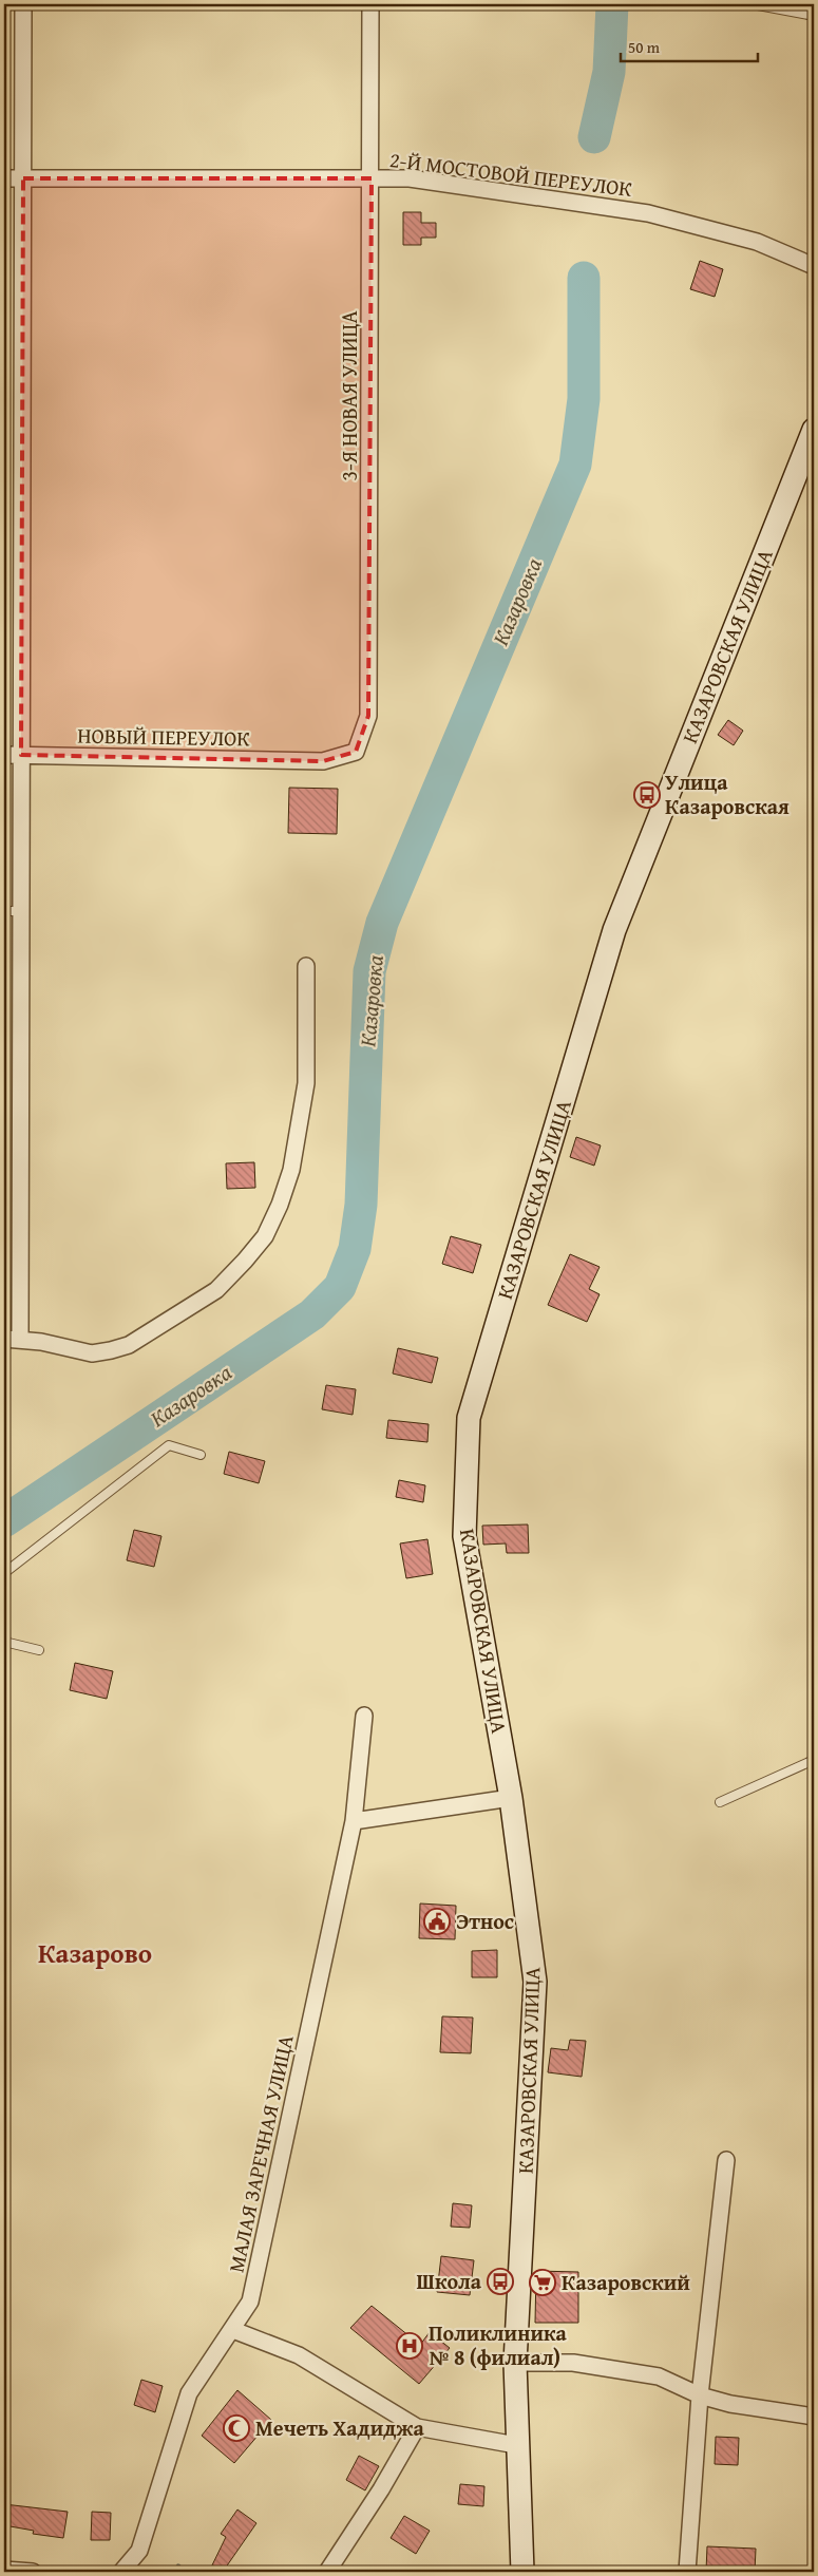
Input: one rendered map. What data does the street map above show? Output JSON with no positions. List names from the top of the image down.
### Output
{
  "streets": {
    "street": [
      "2-Й МОСТОВОЙ ПЕРЕУЛОК",
      "3-Я НОВАЯ УЛИЦА",
      "КАЗАРОВСКАЯ УЛИЦА",
      "НОВЫЙ ПЕРЕУЛОК",
      "МАЛАЯ ЗАРЕЧНАЯ УЛИЦА"
    ]
  },
  "crossings": [
    ["2-Й МОСТОВОЙ ПЕРЕУЛОК", "3-Я НОВАЯ УЛИЦА"],
    ["3-Я НОВАЯ УЛИЦА", "НОВЫЙ ПЕРЕУЛОК"]
  ],
  "districts": ["Казарово"],
  "water": ["Казаровка"],
  "places": {
    "bus stop": ["Улица Казаровская", "Школа"],
    "public building": ["Этнос"],
    "supermarket": ["Казаровский"],
    "hospital": ["Поликлиника № 8 (филиал)"],
    "mosque": ["Мечеть Хадиджа"]
  },
  "scale_bar": "50 m"
}
